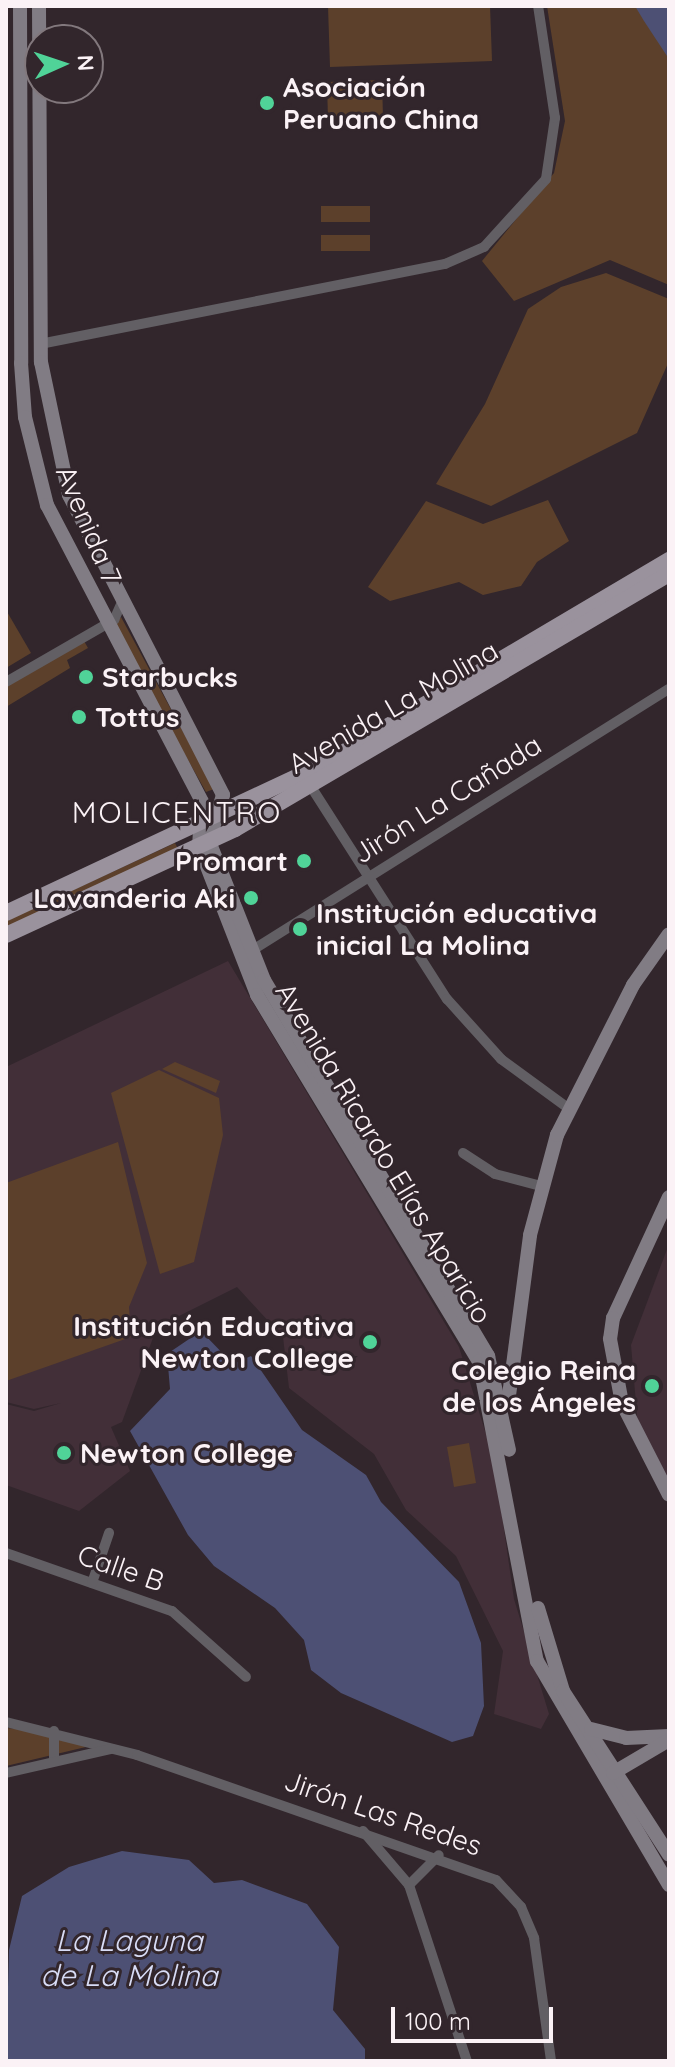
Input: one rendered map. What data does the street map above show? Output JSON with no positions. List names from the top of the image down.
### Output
{
  "streets": {
    "main road": ["Avenida La Molina"],
    "street": [
      "Avenida 7",
      "Jirón La Cañada",
      "Avenida Ricardo Elías Aparicio",
      "Calle B",
      "Jirón Las Redes"
    ]
  },
  "crossings": [
    ["Avenida 7", "Avenida La Molina"],
    ["Avenida 7", "Avenida Ricardo Elías Aparicio"],
    ["Avenida La Molina", "Avenida Ricardo Elías Aparicio"],
    ["Jirón La Cañada", "Avenida Ricardo Elías Aparicio"]
  ],
  "districts": ["MOLICENTRO"],
  "water": ["La Laguna de La Molina"],
  "places": [
    "Asociación Peruano China",
    "Starbucks",
    "Tottus",
    "Promart",
    "Lavanderia Aki",
    "Institución educativa inicial La Molina",
    "Institución Educativa Newton College",
    "Colegio Reina de los Ángeles",
    "Newton College"
  ],
  "scale_bar": "100 m",
  "north": "right"
}
